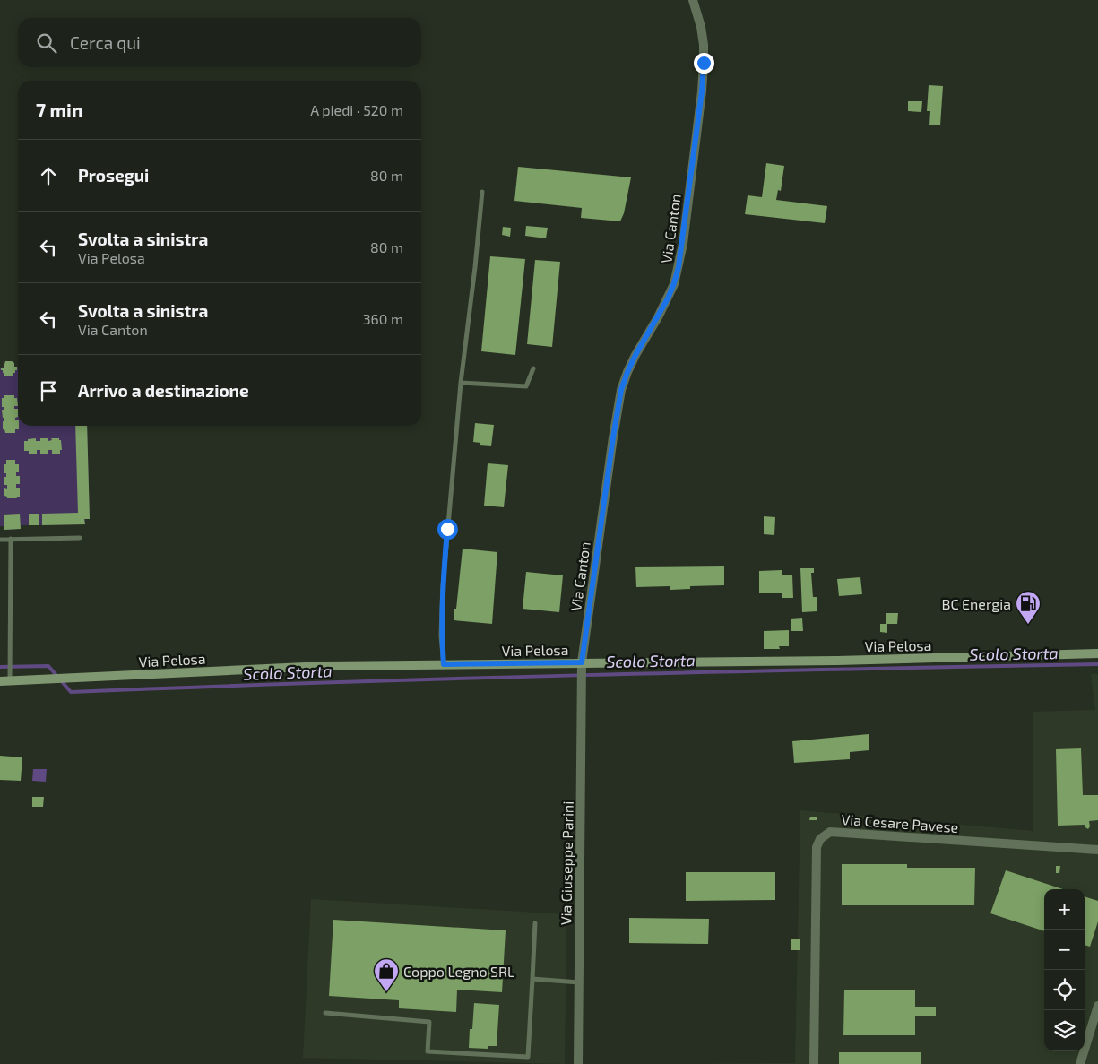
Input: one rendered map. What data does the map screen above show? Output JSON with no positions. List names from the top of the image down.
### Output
{
  "streets": {
    "main road": ["Via Pelosa"],
    "street": ["Via Canton", "Via Cesare Pavese", "Via Giuseppe Parini"]
  },
  "crossings": [
    ["Via Canton", "Via Pelosa"],
    ["Via Canton", "Via Giuseppe Parini"],
    ["Via Pelosa", "Via Giuseppe Parini"]
  ],
  "water": ["Scolo Storta"],
  "places": {
    "fuel station": ["BC Energia"],
    "shop": ["Coppo Legno SRL"]
  },
  "page": {
    "search": "Cerca qui",
    "heading": ["7 min", "A piedi · 520 m"],
    "list": [
      ["Prosegui", "80 m"],
      ["Svolta a sinistra", "Via Pelosa", "80 m"],
      ["Svolta a sinistra", "Via Canton", "360 m"],
      "Arrivo a destinazione"
    ],
    "map_buttons": ["+", "−"]
  }
}
